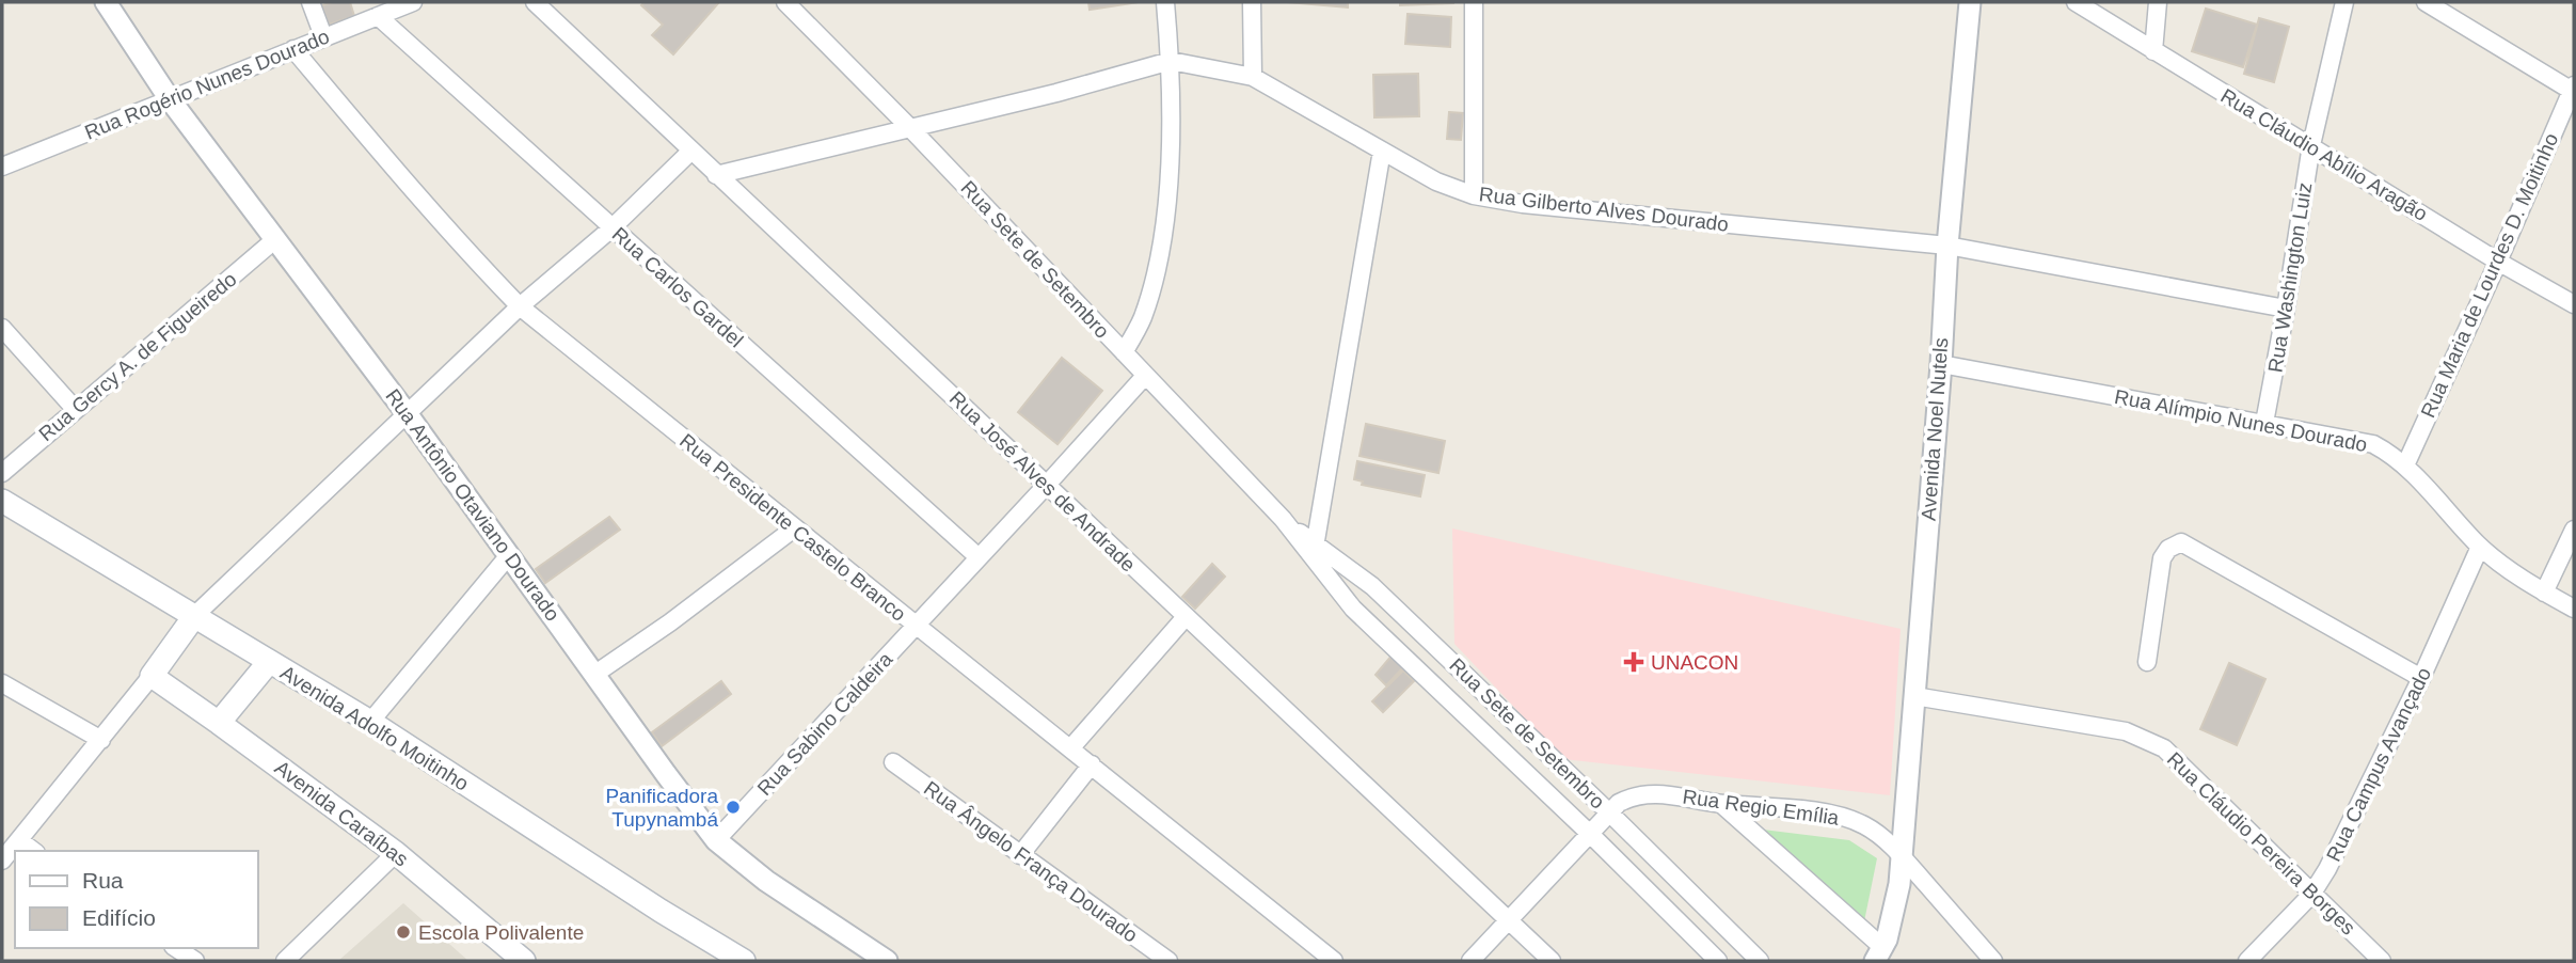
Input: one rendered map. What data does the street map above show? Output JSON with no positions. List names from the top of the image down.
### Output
{
  "streets": {
    "main road": ["Avenida Adolfo Moitinho", "Avenida Caraíbas"],
    "street": [
      "Rua Rogério Nunes Dourado",
      "Rua Cláudio Abílio Aragão",
      "Rua Gilberto Alves Dourado",
      "Rua Sete de Setembro",
      "Rua Maria de Lourdes D. Moitinho",
      "Rua Washington Luiz",
      "Rua Carlos Gardel",
      "Rua Gercy A. de Figueiredo",
      "Rua Alímpio Nunes Dourado",
      "Avenida Noel Nutels",
      "Rua José Alves de Andrade",
      "Rua Antônio Otaviano Dourado",
      "Rua Presidente Castelo Branco",
      "Rua Sabino Caldeira",
      "Rua Campus Avançado",
      "Rua Regio Emília",
      "Rua Cláudio Pereira Borges",
      "Rua Ângelo França Dourado"
    ]
  },
  "crossings": [
    ["Rua Rogério Nunes Dourado", "Rua Carlos Gardel"],
    ["Rua Rogério Nunes Dourado", "Rua Antônio Otaviano Dourado"],
    ["Rua Rogério Nunes Dourado", "Rua Presidente Castelo Branco"],
    ["Rua Cláudio Abílio Aragão", "Rua Maria de Lourdes D. Moitinho"],
    ["Rua Cláudio Abílio Aragão", "Rua Washington Luiz"],
    ["Rua Gilberto Alves Dourado", "Rua Sete de Setembro"],
    ["Rua Gilberto Alves Dourado", "Rua Washington Luiz"],
    ["Rua Gilberto Alves Dourado", "Avenida Noel Nutels"],
    ["Rua Gilberto Alves Dourado", "Rua José Alves de Andrade"],
    ["Rua Sete de Setembro", "Rua Sabino Caldeira"],
    ["Rua Sete de Setembro", "Rua Regio Emília"],
    ["Rua Maria de Lourdes D. Moitinho", "Rua Alímpio Nunes Dourado"],
    ["Rua Washington Luiz", "Rua Alímpio Nunes Dourado"],
    ["Rua Carlos Gardel", "Rua Sabino Caldeira"],
    ["Rua Gercy A. de Figueiredo", "Rua Antônio Otaviano Dourado"],
    ["Rua Alímpio Nunes Dourado", "Avenida Noel Nutels"],
    ["Rua Alímpio Nunes Dourado", "Rua Campus Avançado"],
    ["Avenida Noel Nutels", "Rua Regio Emília"],
    ["Avenida Noel Nutels", "Rua Cláudio Pereira Borges"],
    ["Rua José Alves de Andrade", "Rua Sabino Caldeira"],
    ["Rua José Alves de Andrade", "Rua Regio Emília"],
    ["Rua Antônio Otaviano Dourado", "Rua Sabino Caldeira"],
    ["Rua Presidente Castelo Branco", "Rua Sabino Caldeira"],
    ["Rua Campus Avançado", "Rua Cláudio Pereira Borges"]
  ],
  "places": {
    "health": ["UNACON"],
    "other": ["Panificadora Tupynambá", "Escola Polivalente"]
  },
  "legend": ["Rua", "Edifício"]
}
